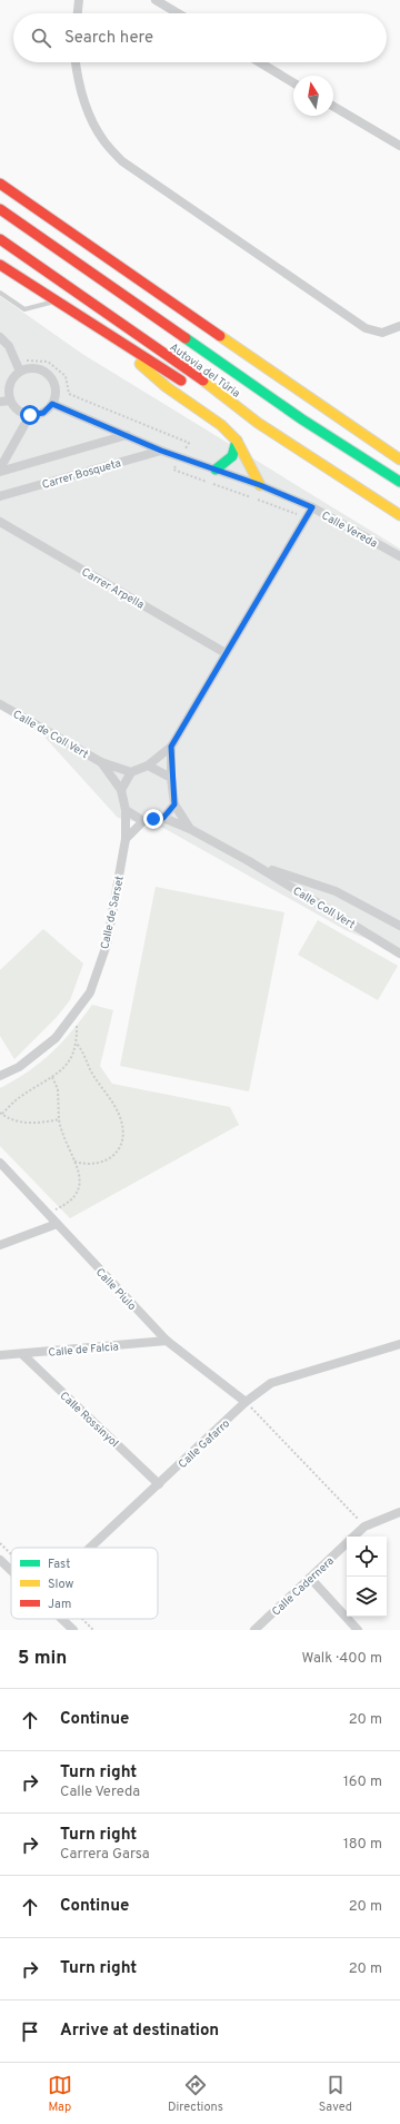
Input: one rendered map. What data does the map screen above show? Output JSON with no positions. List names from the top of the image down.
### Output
{
  "streets": {
    "main road": ["Autovia del Túria"],
    "street": [
      "Carrer Bosqueta",
      "Calle Vereda",
      "Carrer Arpella",
      "Calle de Coll Vert",
      "Calle Coll Vert",
      "Calle de Sarset",
      "Calle Piulo",
      "Calle de Falcia",
      "Calle Rossinyol",
      "Calle Gafarro",
      "Calle Cadernera"
    ]
  },
  "crossings": [
    ["Carrer Bosqueta", "Calle Vereda"],
    ["Calle de Coll Vert", "Calle Coll Vert"],
    ["Calle de Coll Vert", "Calle de Sarset"],
    ["Calle Coll Vert", "Calle de Sarset"],
    ["Calle Piulo", "Calle de Falcia"],
    ["Calle Piulo", "Calle Gafarro"],
    ["Calle de Falcia", "Calle Rossinyol"],
    ["Calle Rossinyol", "Calle Gafarro"]
  ],
  "legend": ["Fast", "Slow", "Jam"],
  "north": "top",
  "page": {
    "search": "Search here",
    "heading": ["5 min", "Walk · 400 m"],
    "list": [
      ["Continue", "20 m"],
      ["Turn right", "Calle Vereda", "160 m"],
      ["Turn right", "Carrera Garsa", "180 m"],
      ["Continue", "20 m"],
      ["Turn right", "20 m"],
      "Arrive at destination"
    ],
    "nav": ["Map", "Directions", "Saved"]
  }
}
